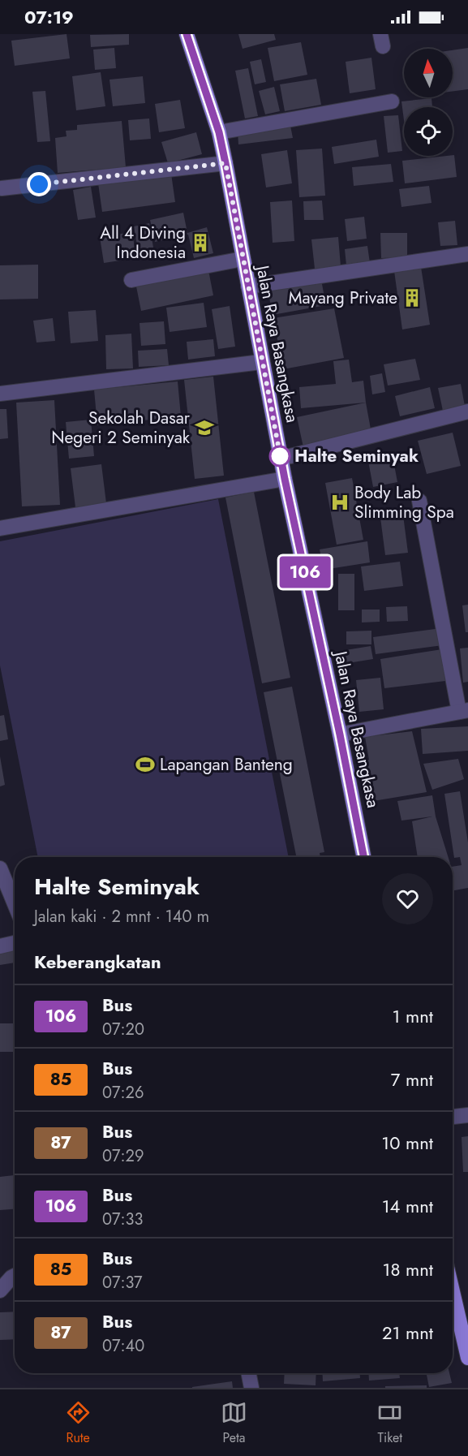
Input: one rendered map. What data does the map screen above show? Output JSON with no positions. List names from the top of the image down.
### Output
{
  "streets": {
    "main road": ["Jalan Raya Basangkasa"]
  },
  "places": {
    "building": ["All 4 Diving Indonesia", "Mayang Private"],
    "school or university": ["Sekolah Dasar Negeri 2 Seminyak"],
    "other": ["Halte Seminyak"],
    "hospital": ["Body Lab Slimming Spa"],
    "sports": ["Lapangan Banteng"]
  },
  "lines": ["bus line 106"],
  "north": "top",
  "page": {
    "status": "07:19",
    "on_map": "106",
    "heading": [
      ["Halte Seminyak", "Jalan kaki · 2 mnt · 140 m"],
      "Keberangkatan"
    ],
    "list": [
      {
        "mark": "106",
        "name": "Bus",
        "note": "07:20",
        "value": "1 mnt"
      },
      {
        "mark": "85",
        "name": "Bus",
        "note": "07:26",
        "value": "7 mnt"
      },
      {
        "mark": "87",
        "name": "Bus",
        "note": "07:29",
        "value": "10 mnt"
      },
      {
        "mark": "106",
        "name": "Bus",
        "note": "07:33",
        "value": "14 mnt"
      },
      {
        "mark": "85",
        "name": "Bus",
        "note": "07:37",
        "value": "18 mnt"
      },
      {
        "mark": "87",
        "name": "Bus",
        "note": "07:40",
        "value": "21 mnt"
      }
    ],
    "tabs": ["Rute", "Peta", "Tiket"]
  }
}
